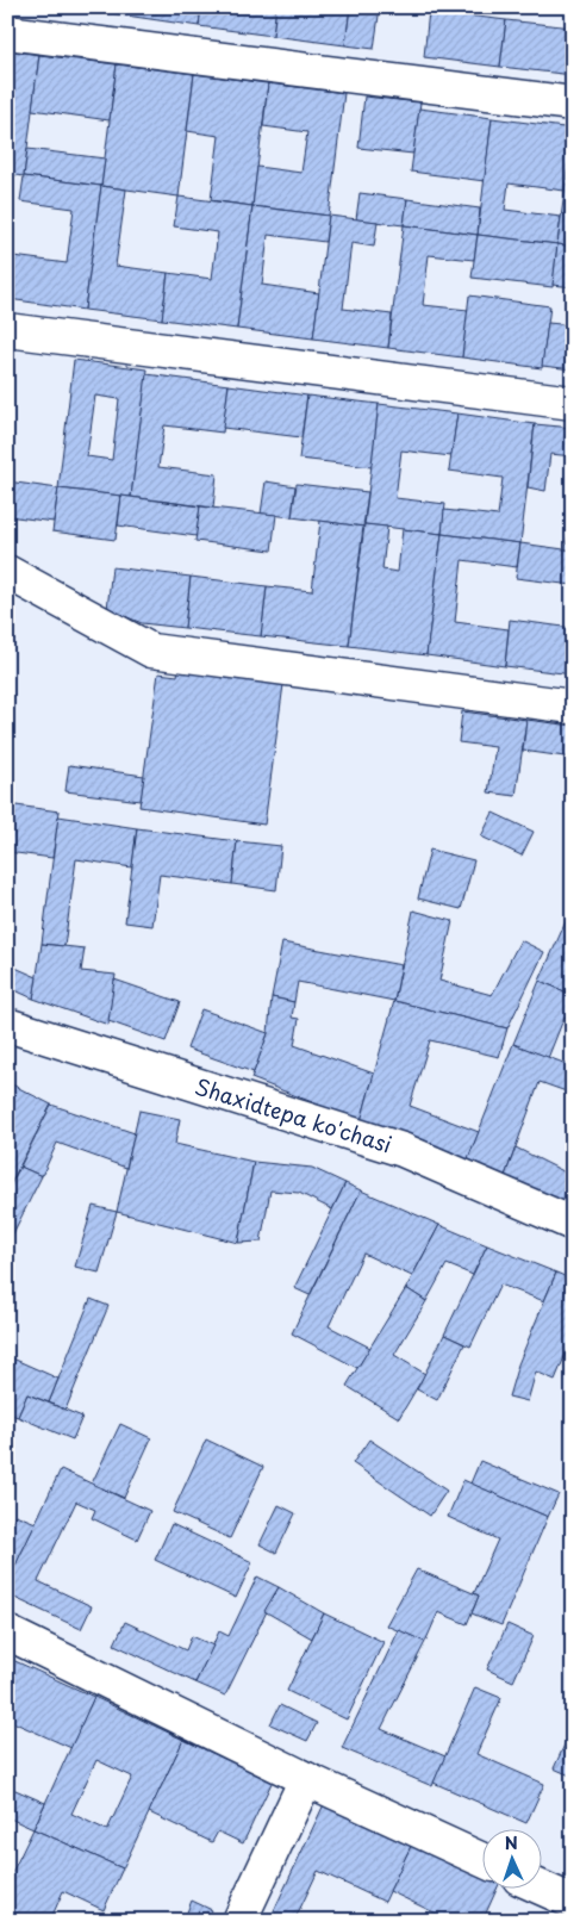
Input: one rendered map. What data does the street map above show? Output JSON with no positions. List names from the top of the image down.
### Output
{
  "streets": {
    "street": ["Shaxidtepa ko'chasi"]
  },
  "north": "top"
}
